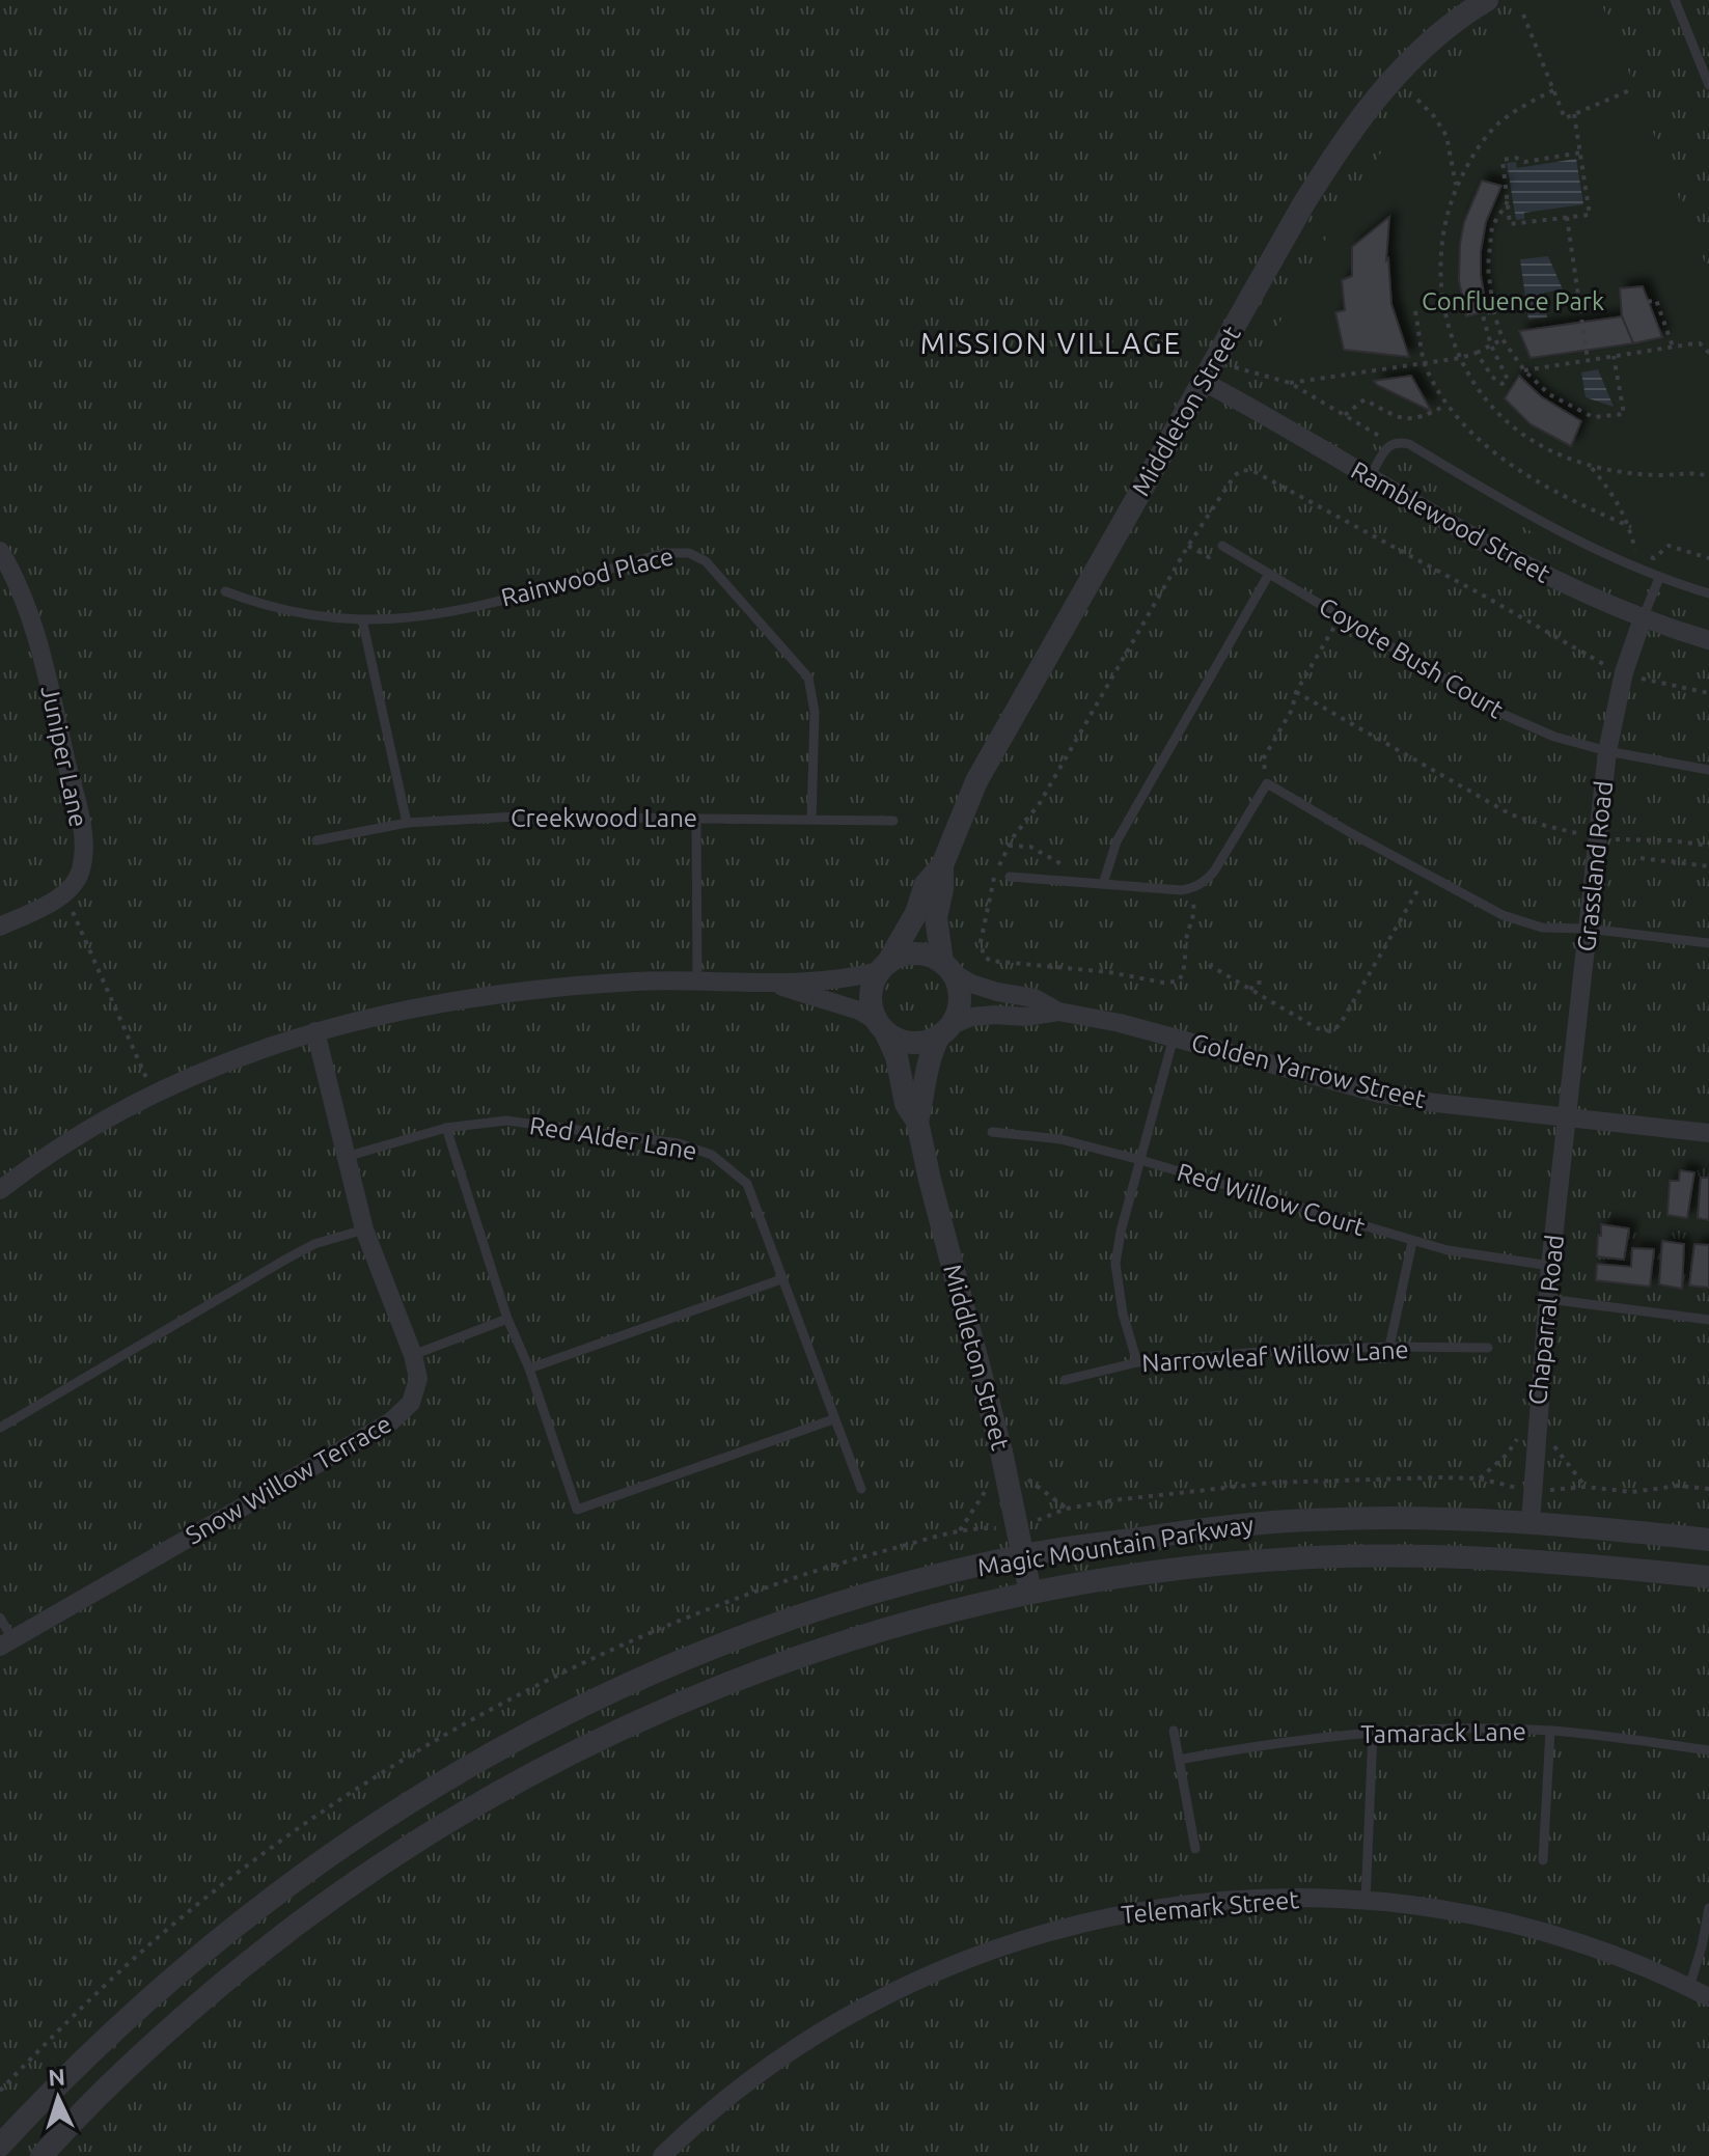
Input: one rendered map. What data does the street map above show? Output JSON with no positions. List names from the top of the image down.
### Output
{
  "streets": {
    "street": [
      "Middleton Street",
      "Ramblewood Street",
      "Juniper Lane",
      "Grassland Road",
      "Golden Yarrow Street",
      "Chaparral Road",
      "Snow Willow Terrace",
      "Magic Mountain Parkway",
      "Telemark Street"
    ],
    "lane": [
      "Rainwood Place",
      "Coyote Bush Court",
      "Creekwood Lane",
      "Red Alder Lane",
      "Red Willow Court",
      "Narrowleaf Willow Lane",
      "Tamarack Lane"
    ]
  },
  "crossings": [
    ["Middleton Street", "Ramblewood Street"],
    ["Middleton Street", "Golden Yarrow Street"],
    ["Middleton Street", "Magic Mountain Parkway"],
    ["Ramblewood Street", "Grassland Road"],
    ["Rainwood Place", "Creekwood Lane"],
    ["Coyote Bush Court", "Grassland Road"],
    ["Grassland Road", "Golden Yarrow Street"],
    ["Grassland Road", "Chaparral Road"],
    ["Golden Yarrow Street", "Chaparral Road"],
    ["Red Alder Lane", "Snow Willow Terrace"],
    ["Red Willow Court", "Chaparral Road"],
    ["Chaparral Road", "Magic Mountain Parkway"]
  ],
  "districts": ["MISSION VILLAGE"],
  "parks": ["Confluence Park"],
  "north": "top"
}
